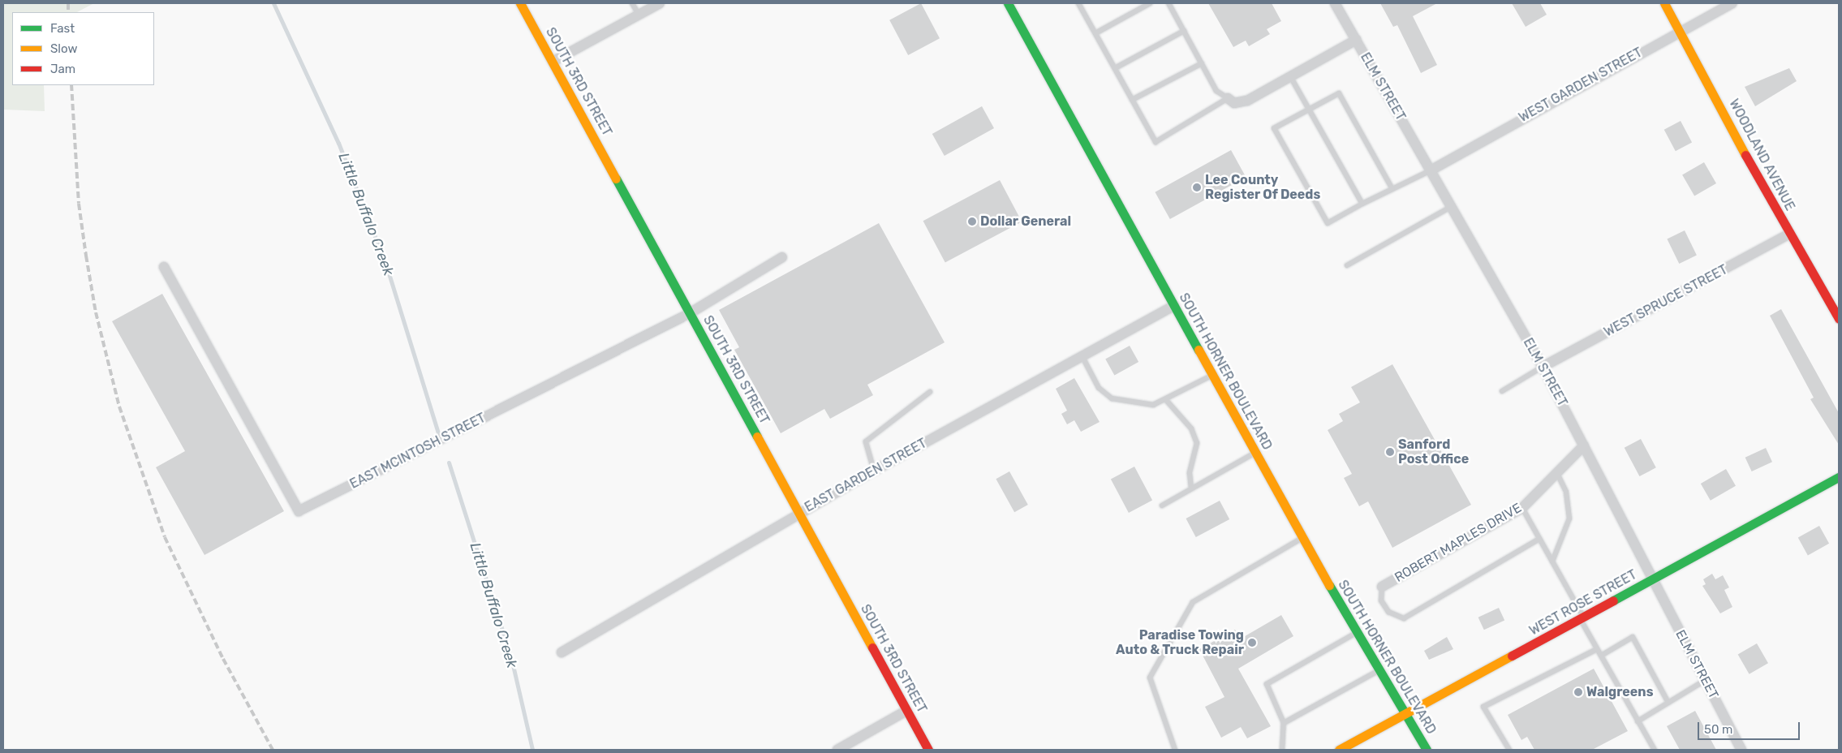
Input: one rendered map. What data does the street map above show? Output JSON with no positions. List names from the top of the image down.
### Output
{
  "streets": {
    "street": [
      "SOUTH 3RD STREET",
      "WEST GARDEN STREET",
      "ELM STREET",
      "WOODLAND AVENUE",
      "WEST SPRUCE STREET",
      "SOUTH HORNER BOULEVARD",
      "EAST MCINTOSH STREET",
      "EAST GARDEN STREET",
      "ROBERT MAPLES DRIVE",
      "WEST ROSE STREET"
    ]
  },
  "crossings": [
    ["SOUTH 3RD STREET", "EAST MCINTOSH STREET"],
    ["SOUTH 3RD STREET", "EAST GARDEN STREET"],
    ["WEST GARDEN STREET", "ELM STREET"],
    ["WEST GARDEN STREET", "WOODLAND AVENUE"],
    ["ELM STREET", "WEST SPRUCE STREET"],
    ["ELM STREET", "ROBERT MAPLES DRIVE"],
    ["ELM STREET", "WEST ROSE STREET"],
    ["WOODLAND AVENUE", "WEST SPRUCE STREET"],
    ["SOUTH HORNER BOULEVARD", "EAST GARDEN STREET"],
    ["SOUTH HORNER BOULEVARD", "WEST ROSE STREET"]
  ],
  "water": ["Little Buffalo Creek"],
  "places": [
    "Lee County Register Of Deeds",
    "Dollar General",
    "Sanford Post Office",
    "Paradise Towing Auto & Truck Repair",
    "Walgreens"
  ],
  "legend": ["Fast", "Slow", "Jam"],
  "scale_bar": "50 m"
}
